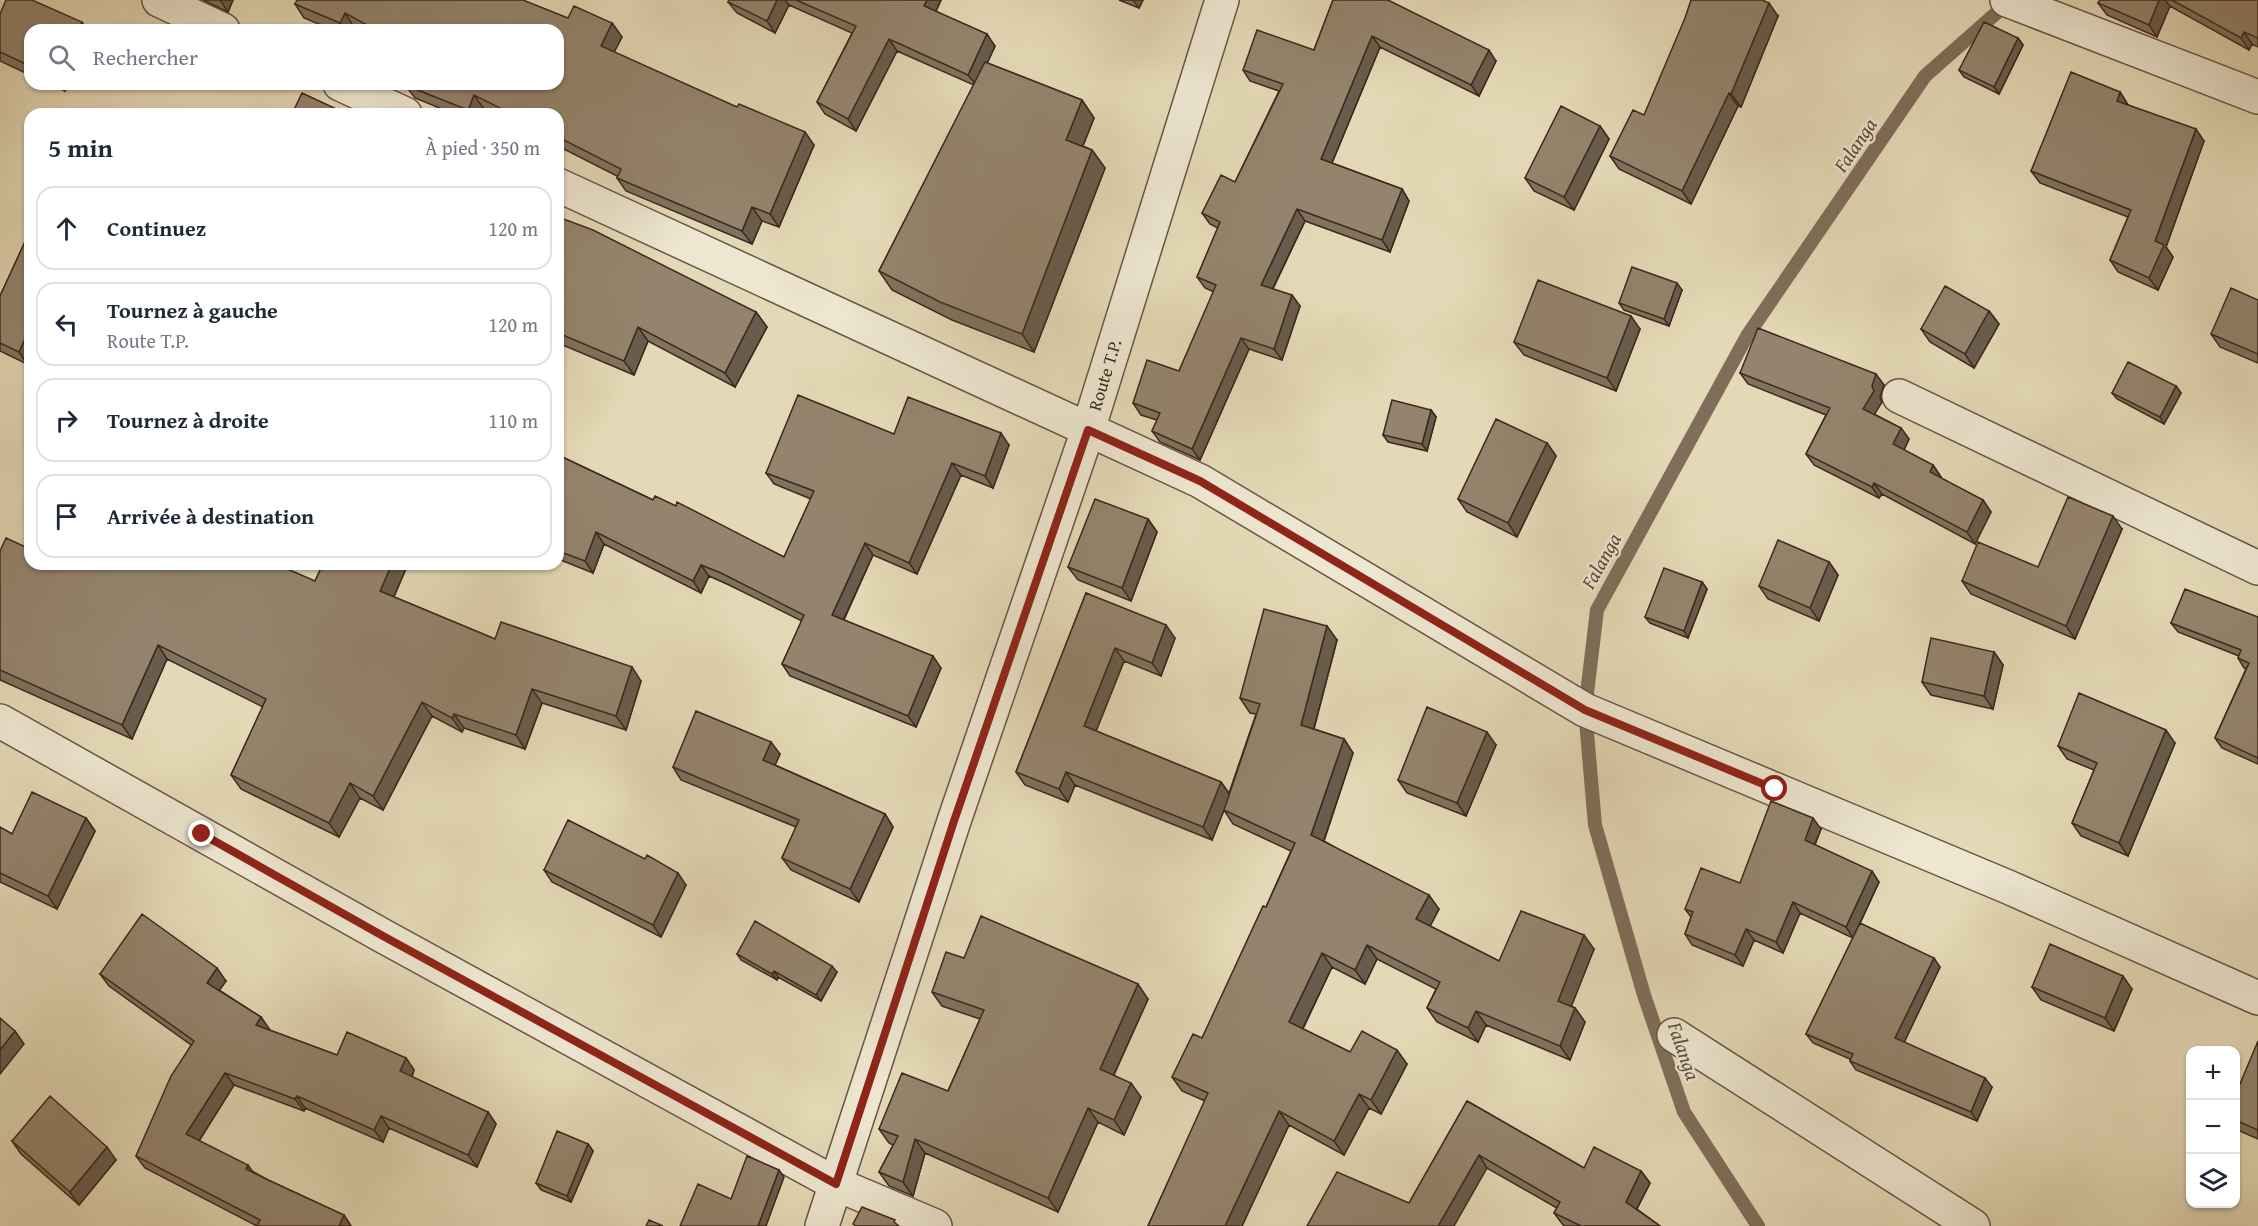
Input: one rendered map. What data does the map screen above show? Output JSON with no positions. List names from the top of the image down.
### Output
{
  "streets": {
    "street": ["Route T.P."]
  },
  "water": ["Falanga"],
  "page": {
    "search": "Rechercher",
    "heading": ["5 min", "À pied · 350 m"],
    "list": [
      ["Continuez", "120 m"],
      ["Tournez à gauche", "Route T.P.", "120 m"],
      ["Tournez à droite", "110 m"],
      "Arrivée à destination"
    ],
    "map_buttons": ["+", "−"]
  }
}
